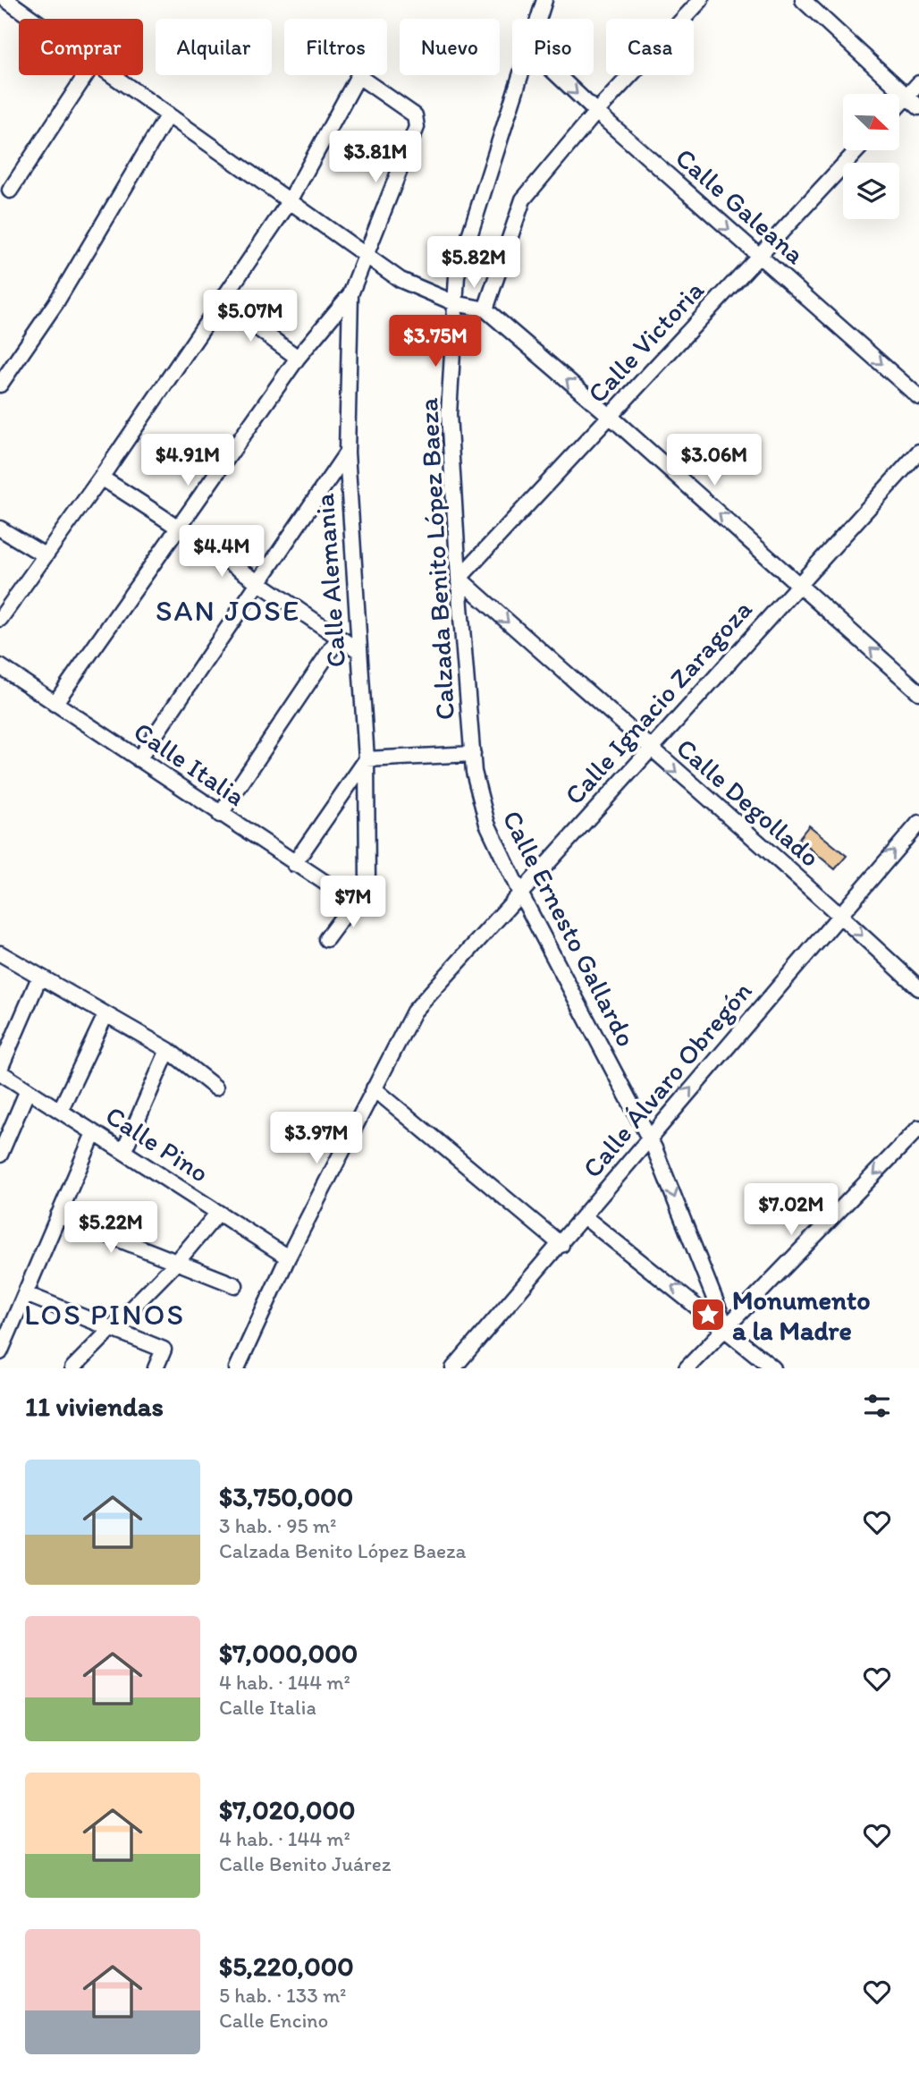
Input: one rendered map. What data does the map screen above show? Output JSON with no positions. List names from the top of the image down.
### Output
{
  "streets": {
    "street": [
      "Calle Galeana",
      "Calle Victoria",
      "Calzada Benito López Baeza",
      "Calle Alemania",
      "Calle Ignacio Zaragoza",
      "Calle Italia",
      "Calle Degollado",
      "Calle Ernesto Gallardo",
      "Calle Álvaro Obregón",
      "Calle Pino"
    ]
  },
  "crossings": [
    ["Calle Galeana", "Calle Victoria"],
    ["Calle Victoria", "Calzada Benito López Baeza"],
    ["Calle Victoria", "Calle Degollado"],
    ["Calzada Benito López Baeza", "Calle Degollado"],
    ["Calzada Benito López Baeza", "Calle Ernesto Gallardo"],
    ["Calle Alemania", "Calle Italia"],
    ["Calle Ignacio Zaragoza", "Calle Degollado"],
    ["Calle Ignacio Zaragoza", "Calle Ernesto Gallardo"],
    ["Calle Ignacio Zaragoza", "Calle Pino"],
    ["Calle Degollado", "Calle Álvaro Obregón"],
    ["Calle Ernesto Gallardo", "Calle Álvaro Obregón"]
  ],
  "one_way": ["Calle Galeana", "Calle Degollado", "Calle Álvaro Obregón"],
  "districts": ["SAN JOSE", "LOS PINOS"],
  "places": {
    "place": ["Monumento a la Madre"]
  },
  "north": "bottom right",
  "page": {
    "chip": [
      "Comprar",
      "Alquilar",
      "Filtros",
      "Nuevo",
      "Piso",
      "Casa"
    ],
    "price": [
      "$3.81M",
      "$5.82M",
      "$5.07M",
      "$3.75M",
      "$4.91M",
      "$3.06M",
      "$4.4M",
      "$7M",
      "$3.97M",
      "$7.02M",
      "$5.22M"
    ],
    "heading": "11 viviendas",
    "list": [
      {
        "name": "$3,750,000",
        "note": "3 hab. · 95 m² · Calzada Benito López Baeza"
      },
      {
        "name": "$7,000,000",
        "note": "4 hab. · 144 m² · Calle Italia"
      },
      {
        "name": "$7,020,000",
        "note": "4 hab. · 144 m² · Calle Benito Juárez"
      },
      {
        "name": "$5,220,000",
        "note": "5 hab. · 133 m² · Calle Encino"
      }
    ]
  }
}
